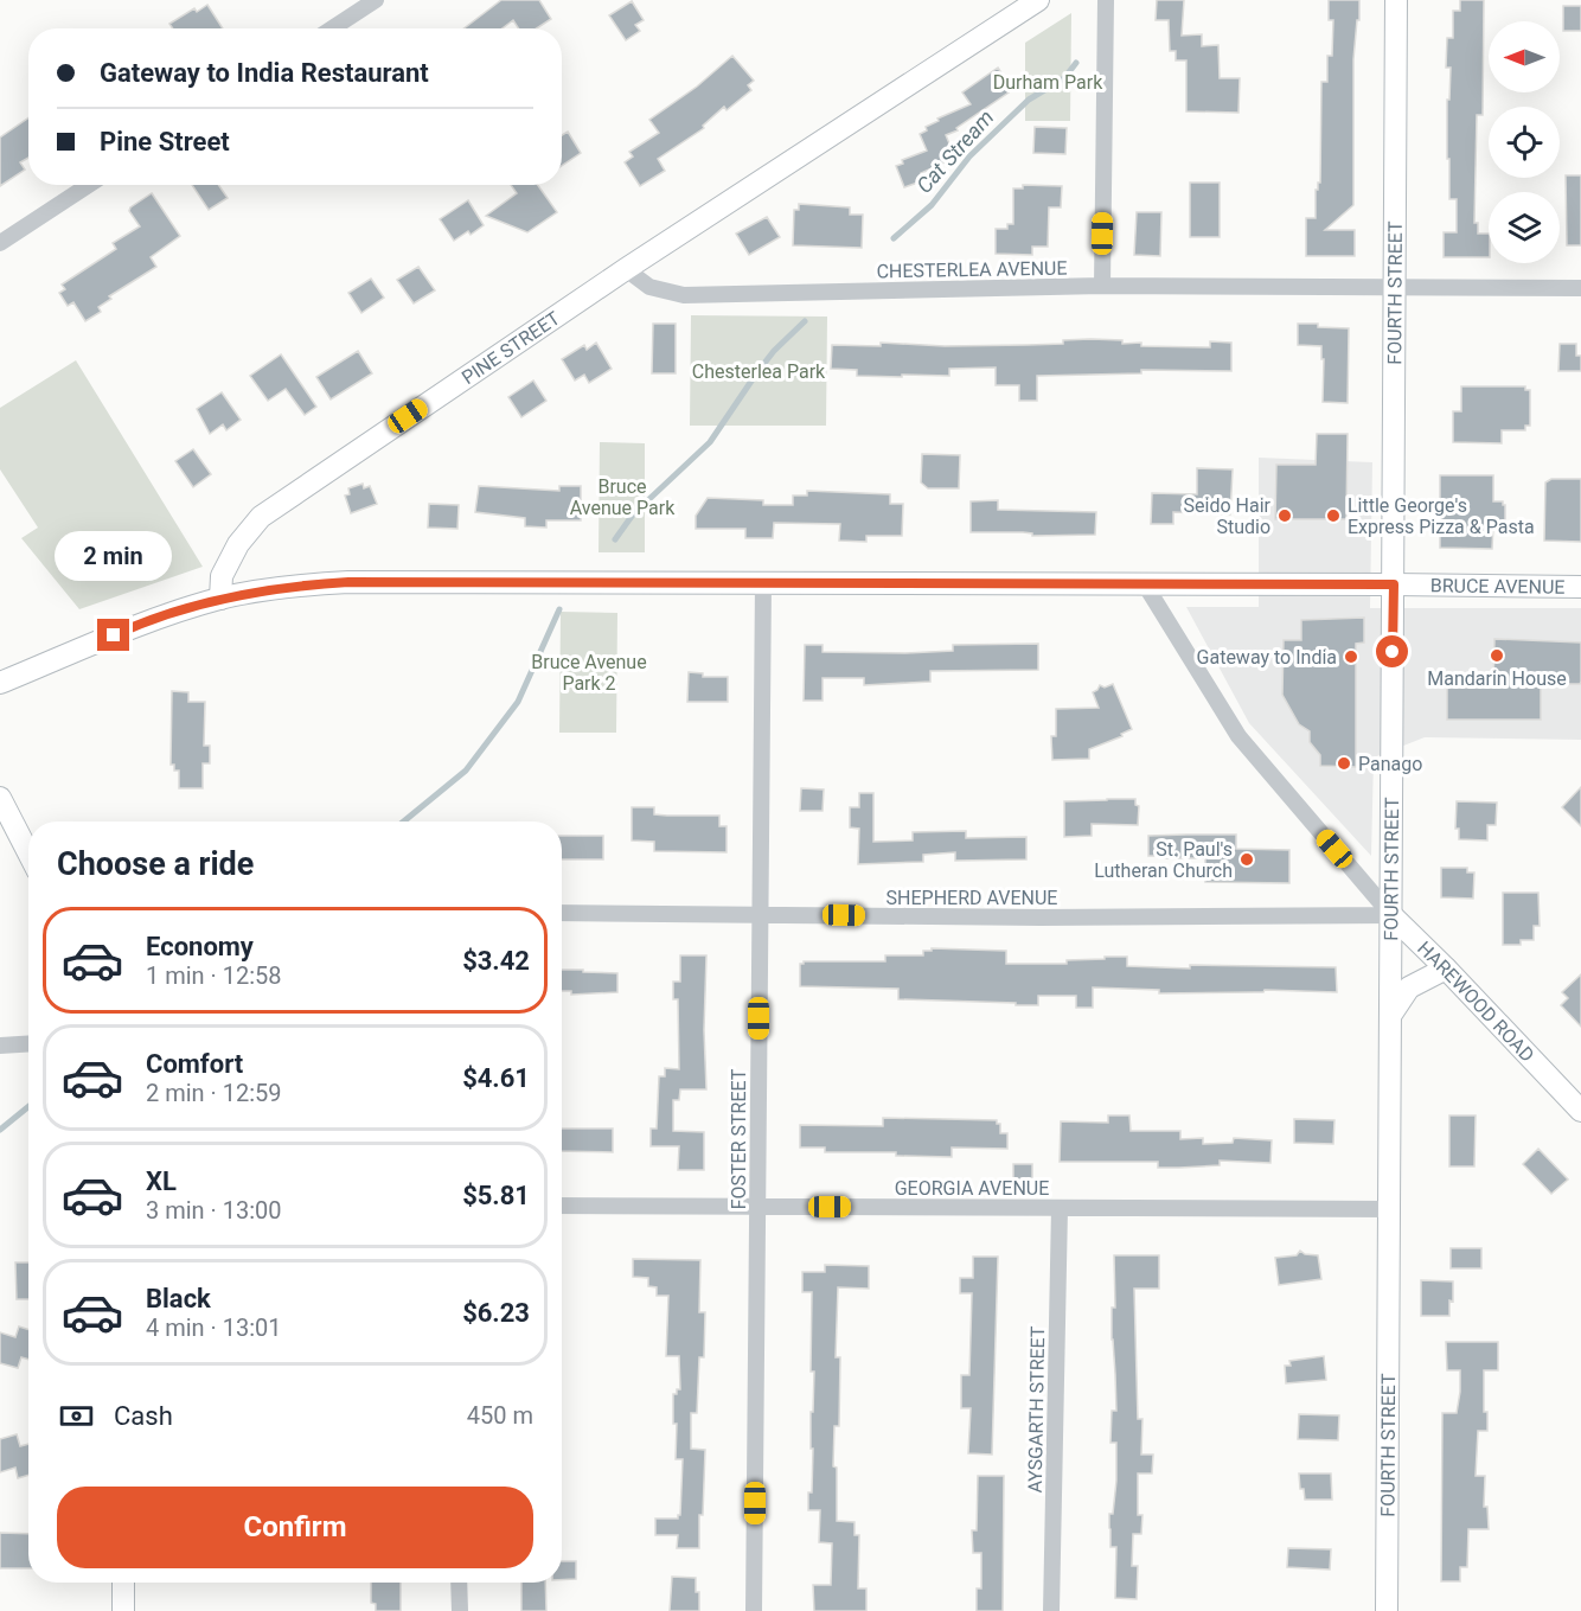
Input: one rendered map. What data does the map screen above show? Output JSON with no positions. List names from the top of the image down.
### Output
{
  "streets": {
    "street": [
      "CHESTERLEA AVENUE",
      "FOURTH STREET",
      "PINE STREET",
      "BRUCE AVENUE",
      "SHEPHERD AVENUE",
      "HAREWOOD ROAD",
      "FOSTER STREET",
      "GEORGIA AVENUE",
      "AYSGARTH STREET"
    ]
  },
  "crossings": [
    ["CHESTERLEA AVENUE", "FOURTH STREET"],
    ["CHESTERLEA AVENUE", "PINE STREET"],
    ["FOURTH STREET", "BRUCE AVENUE"],
    ["FOURTH STREET", "SHEPHERD AVENUE"],
    ["FOURTH STREET", "HAREWOOD ROAD"],
    ["FOURTH STREET", "GEORGIA AVENUE"],
    ["PINE STREET", "BRUCE AVENUE"],
    ["BRUCE AVENUE", "HAREWOOD ROAD"],
    ["BRUCE AVENUE", "FOSTER STREET"],
    ["SHEPHERD AVENUE", "HAREWOOD ROAD"],
    ["SHEPHERD AVENUE", "FOSTER STREET"],
    ["FOSTER STREET", "GEORGIA AVENUE"],
    ["GEORGIA AVENUE", "AYSGARTH STREET"]
  ],
  "water": ["Cat Stream"],
  "parks": [
    "Durham Park",
    "Chesterlea Park",
    "Bruce Avenue Park",
    "Bruce Avenue Park 2"
  ],
  "places": [
    "Seido Hair Studio",
    "Little George's Express Pizza & Pasta",
    "Mandarin House",
    "Gateway to India",
    "Panago",
    "St. Paul's Lutheran Church"
  ],
  "north": "left",
  "page": {
    "banner": ["Gateway to India Restaurant", "Pine Street"],
    "bubble": "2 min",
    "heading": "Choose a ride",
    "list": [
      {
        "name": "Economy",
        "note": "1 min · 12:58",
        "value": "$3.42"
      },
      {
        "name": "Comfort",
        "note": "2 min · 12:59",
        "value": "$4.61"
      },
      {
        "name": "XL",
        "note": "3 min · 13:00",
        "value": "$5.81"
      },
      {
        "name": "Black",
        "note": "4 min · 13:01",
        "value": "$6.23"
      }
    ],
    "pay": ["Cash", "450 m"],
    "buttons": "Confirm"
  }
}
